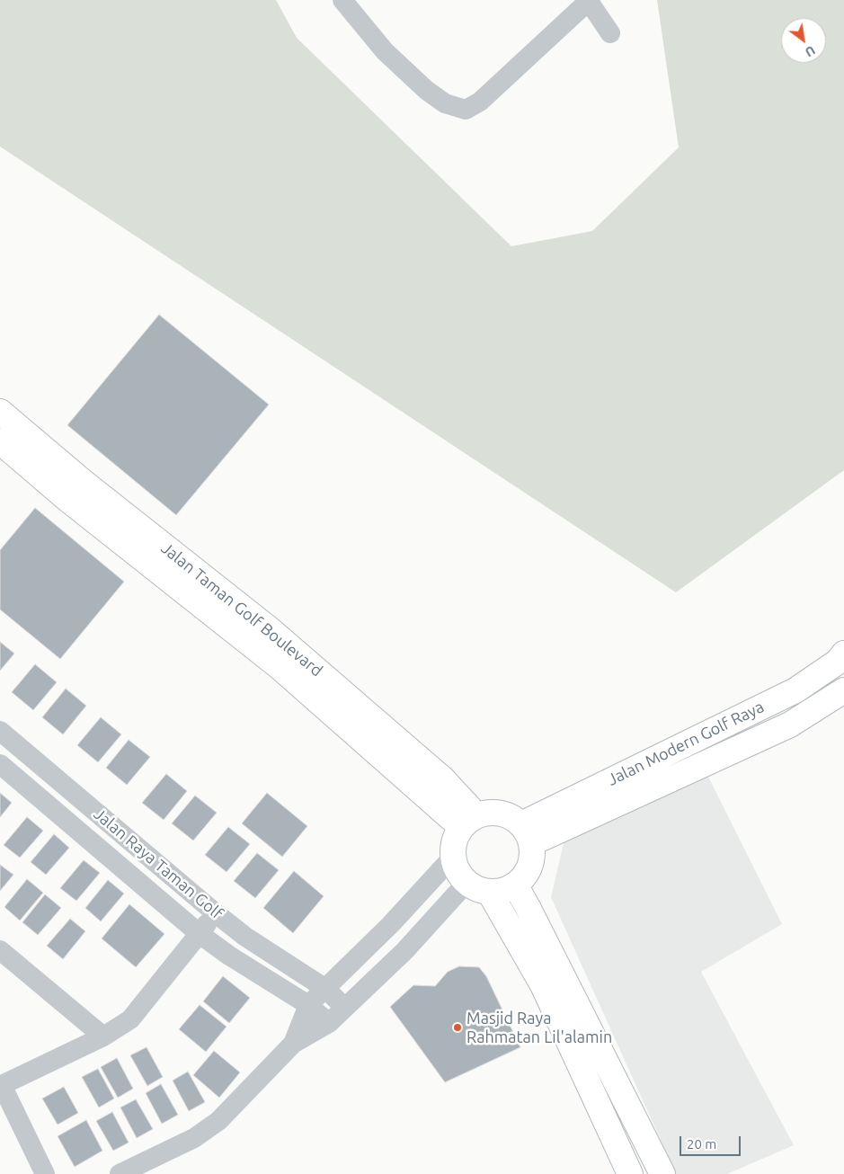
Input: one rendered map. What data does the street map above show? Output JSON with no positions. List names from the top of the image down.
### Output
{
  "streets": {
    "street": ["Jalan Taman Golf Boulevard", "Jalan Modern Golf Raya", "Jalan Raya Taman Golf"]
  },
  "crossings": [
    ["Jalan Taman Golf Boulevard", "Jalan Modern Golf Raya"]
  ],
  "places": ["Masjid Raya Rahmatan Lil'alamin"],
  "scale_bar": "20 m",
  "north": "bottom right"
}
